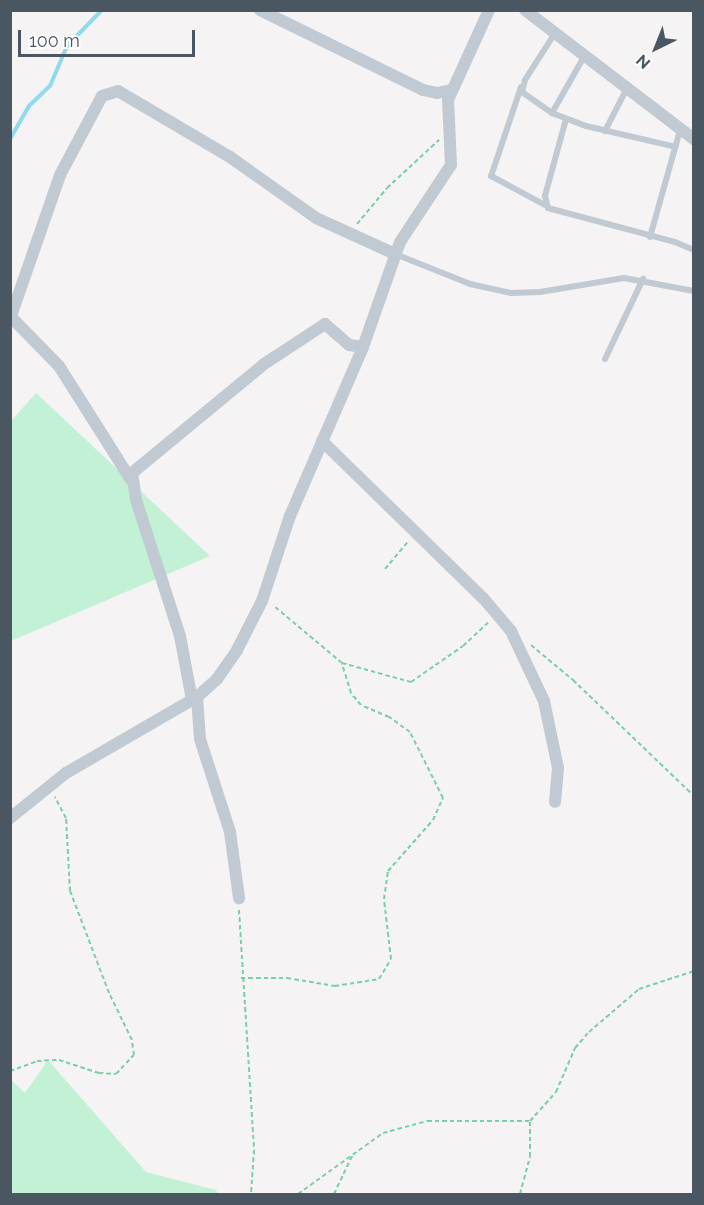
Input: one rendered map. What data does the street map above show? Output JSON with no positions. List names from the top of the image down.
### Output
{
  "scale_bar": "100 m",
  "north": "bottom left"
}
